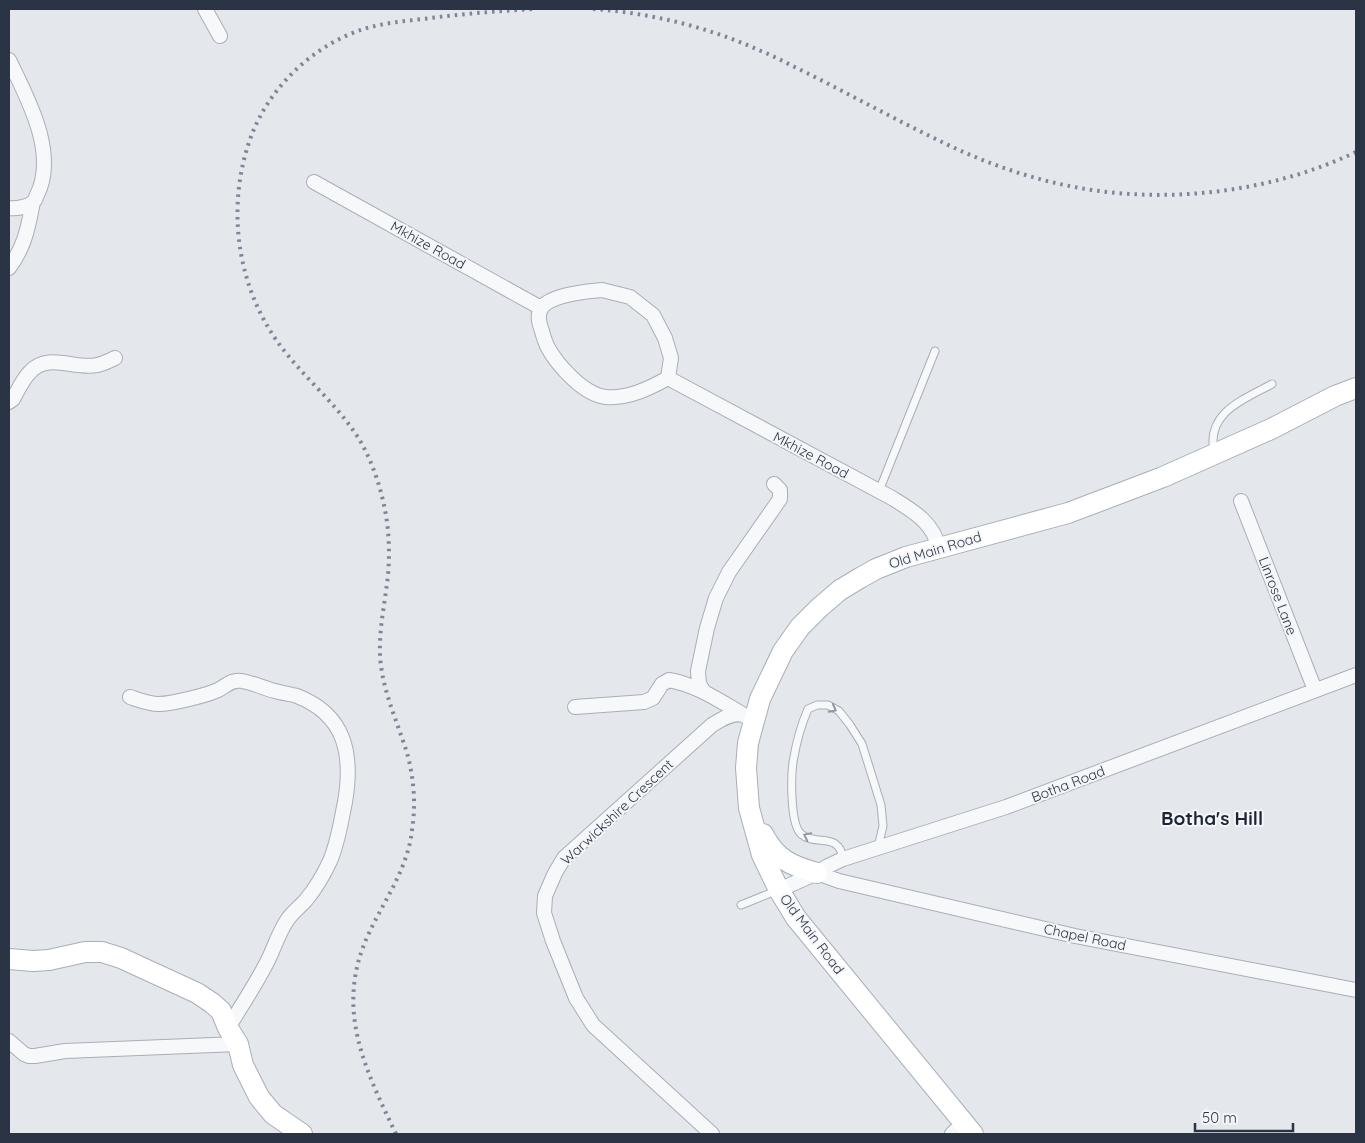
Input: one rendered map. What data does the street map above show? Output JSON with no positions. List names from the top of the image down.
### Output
{
  "streets": {
    "main road": ["Old Main Road"],
    "street": [
      "Mkhize Road",
      "Linrose Lane",
      "Botha Road",
      "Warwickshire Crescent",
      "Chapel Road"
    ]
  },
  "crossings": [
    ["Mkhize Road", "Old Main Road"],
    ["Old Main Road", "Botha Road"],
    ["Old Main Road", "Warwickshire Crescent"],
    ["Linrose Lane", "Botha Road"],
    ["Botha Road", "Chapel Road"]
  ],
  "districts": ["Botha's Hill"],
  "scale_bar": "50 m"
}
